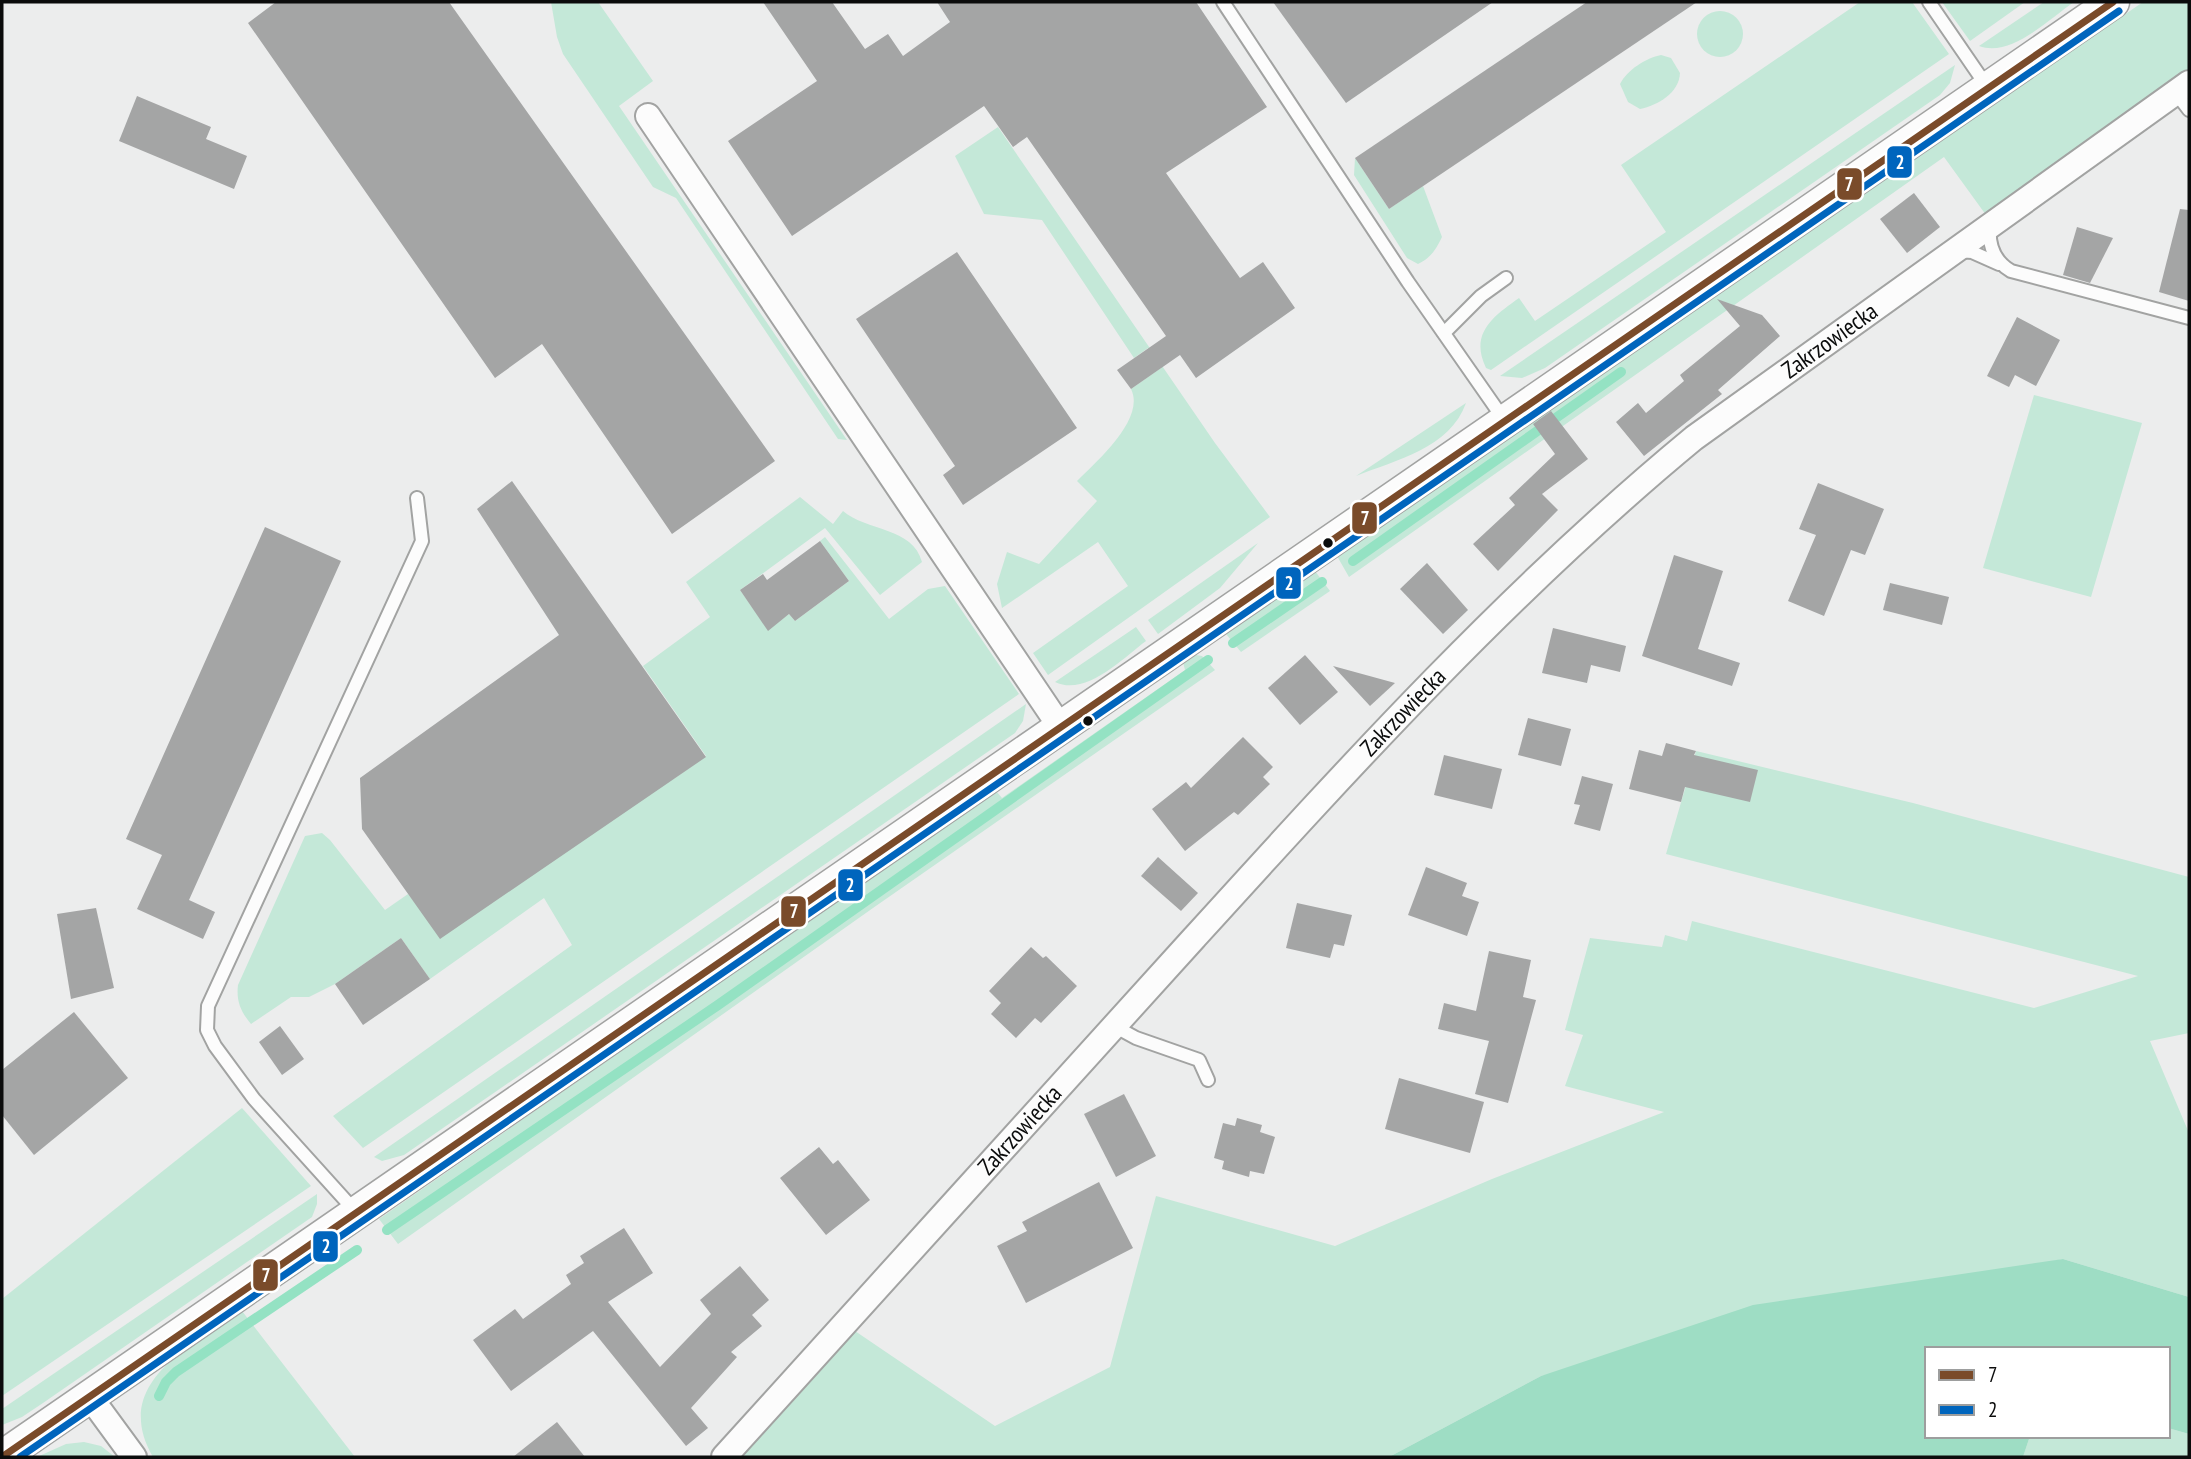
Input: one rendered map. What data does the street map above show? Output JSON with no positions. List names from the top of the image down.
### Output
{
  "streets": {
    "street": ["Zakrzowiecka"]
  },
  "lines": ["transit line 7", "transit line 2"],
  "legend": ["7", "2"]
}
